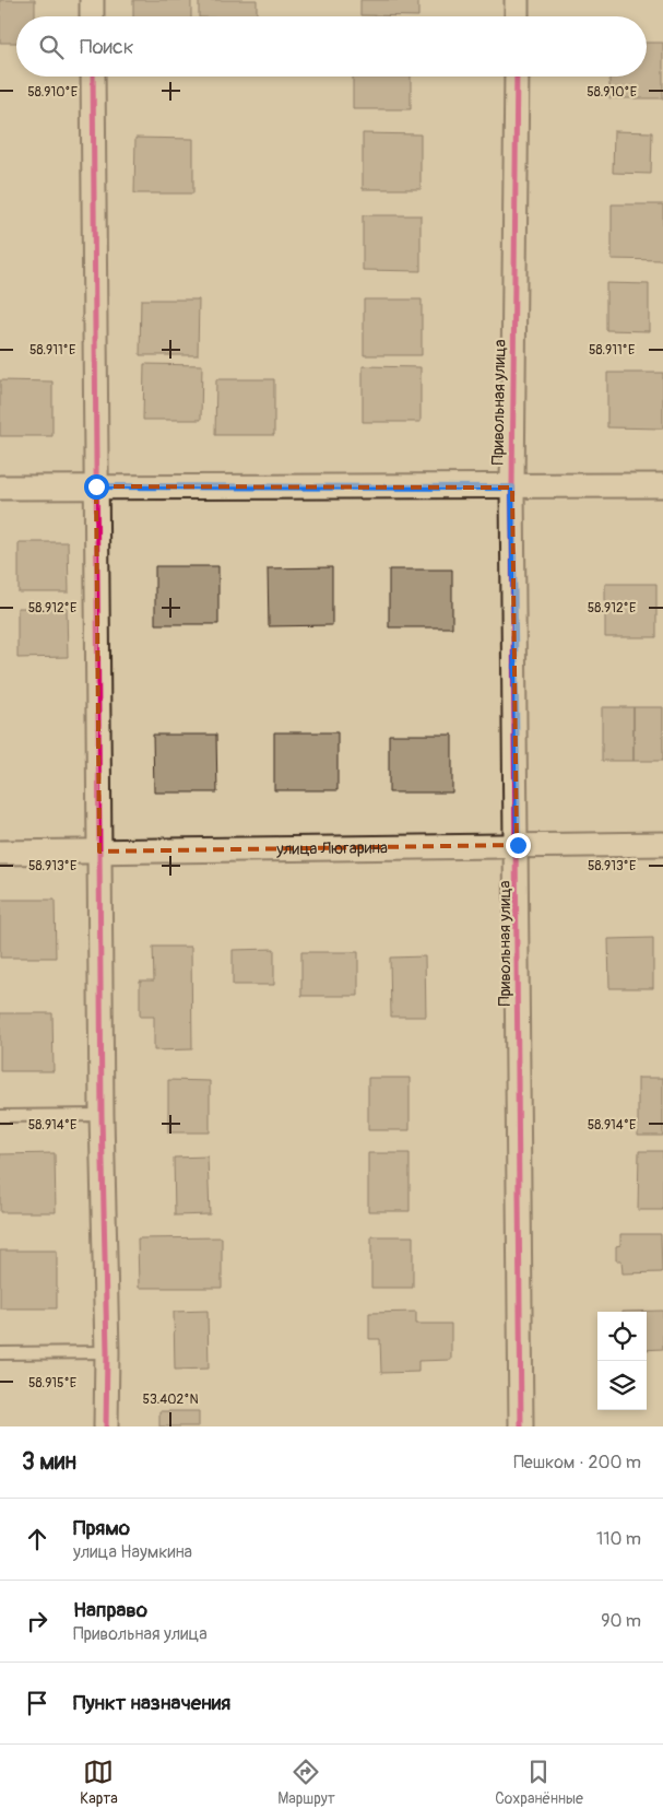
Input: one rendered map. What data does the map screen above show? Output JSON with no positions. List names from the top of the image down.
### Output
{
  "streets": {
    "street": ["Привольная улица", "улица Люгарина"]
  },
  "crossings": [
    ["Привольная улица", "улица Люгарина"]
  ],
  "page": {
    "search": "Поиск",
    "heading": ["3 мин", "Пешком · 200 m"],
    "list": [
      ["Прямо", "улица Наумкина", "110 m"],
      ["Направо", "Привольная улица", "90 m"],
      "Пункт назначения"
    ],
    "nav": ["Карта", "Маршрут", "Сохранённые"]
  },
  "coordinates": [
    "58.910°E",
    "58.911°E",
    "58.912°E",
    "58.913°E",
    "58.914°E",
    "58.915°E",
    "53.402°N"
  ]
}
